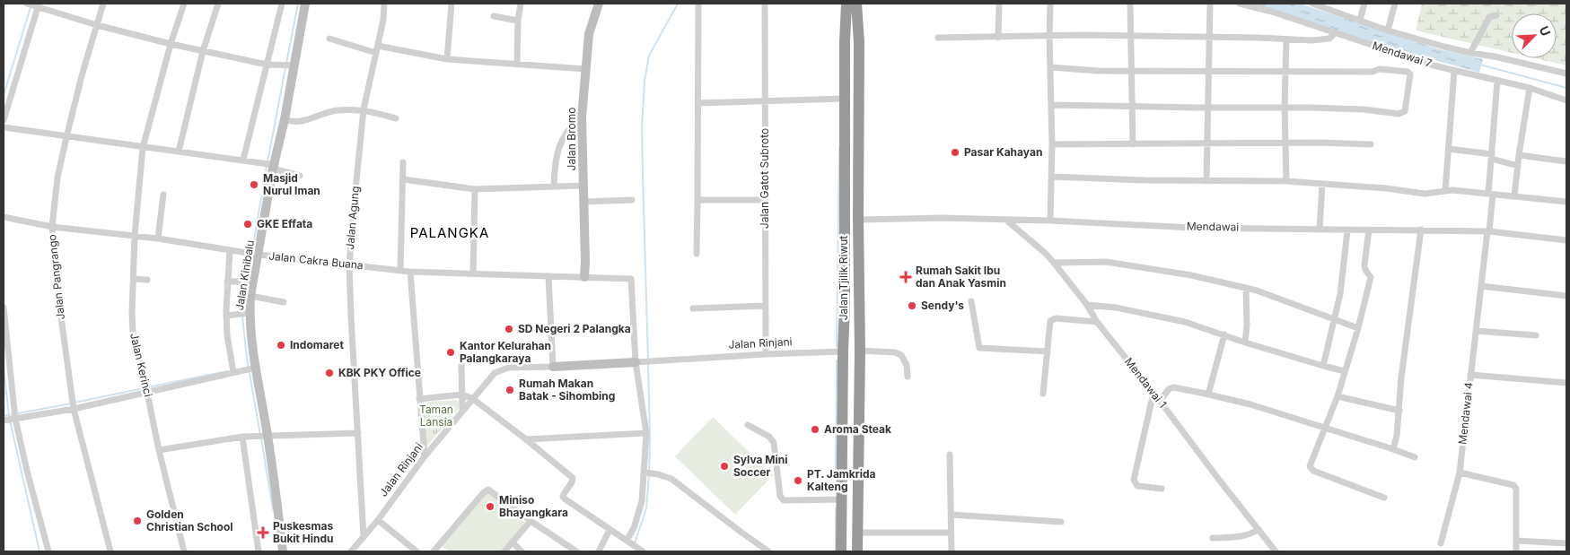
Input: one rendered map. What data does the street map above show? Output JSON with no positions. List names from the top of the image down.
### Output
{
  "streets": {
    "highway": ["Jalan Tjilik Riwut"],
    "street": [
      "Mendawai 7",
      "Jalan Bromo",
      "Jalan Gatot Subroto",
      "Jalan Agung",
      "Mendawai",
      "Jalan Cakra Buana",
      "Jalan Kinibalu",
      "Jalan Pangrango",
      "Jalan Rinjani",
      "Jalan Kerinci",
      "Mendawai 1",
      "Mendawai 4"
    ]
  },
  "crossings": [
    ["Mendawai 7", "Mendawai 4"],
    ["Jalan Bromo", "Jalan Cakra Buana"],
    ["Jalan Gatot Subroto", "Jalan Rinjani"],
    ["Jalan Agung", "Jalan Cakra Buana"],
    ["Jalan Agung", "Jalan Rinjani"],
    ["Mendawai", "Jalan Tjilik Riwut"],
    ["Mendawai", "Mendawai 1"],
    ["Mendawai", "Mendawai 4"],
    ["Jalan Cakra Buana", "Jalan Kinibalu"],
    ["Jalan Cakra Buana", "Jalan Pangrango"],
    ["Jalan Cakra Buana", "Jalan Rinjani"],
    ["Jalan Cakra Buana", "Jalan Kerinci"],
    ["Jalan Tjilik Riwut", "Jalan Rinjani"]
  ],
  "districts": ["PALANGKA"],
  "parks": ["Taman Lansia"],
  "places": {
    "other": [
      "Pasar Kahayan",
      "Masjid Nurul Iman",
      "GKE Effata",
      "Sendy's",
      "SD Negeri 2 Palangka",
      "Indomaret",
      "Kantor Kelurahan Palangkaraya",
      "KBK PKY Office",
      "Rumah Makan Batak - Sihombing",
      "Aroma Steak",
      "Sylva Mini Soccer",
      "PT. Jamkrida Kalteng",
      "Miniso Bhayangkara",
      "Golden Christian School"
    ],
    "health": ["Rumah Sakit Ibu dan Anak Yasmin", "Puskesmas Bukit Hindu"]
  },
  "north": "top right"
}
